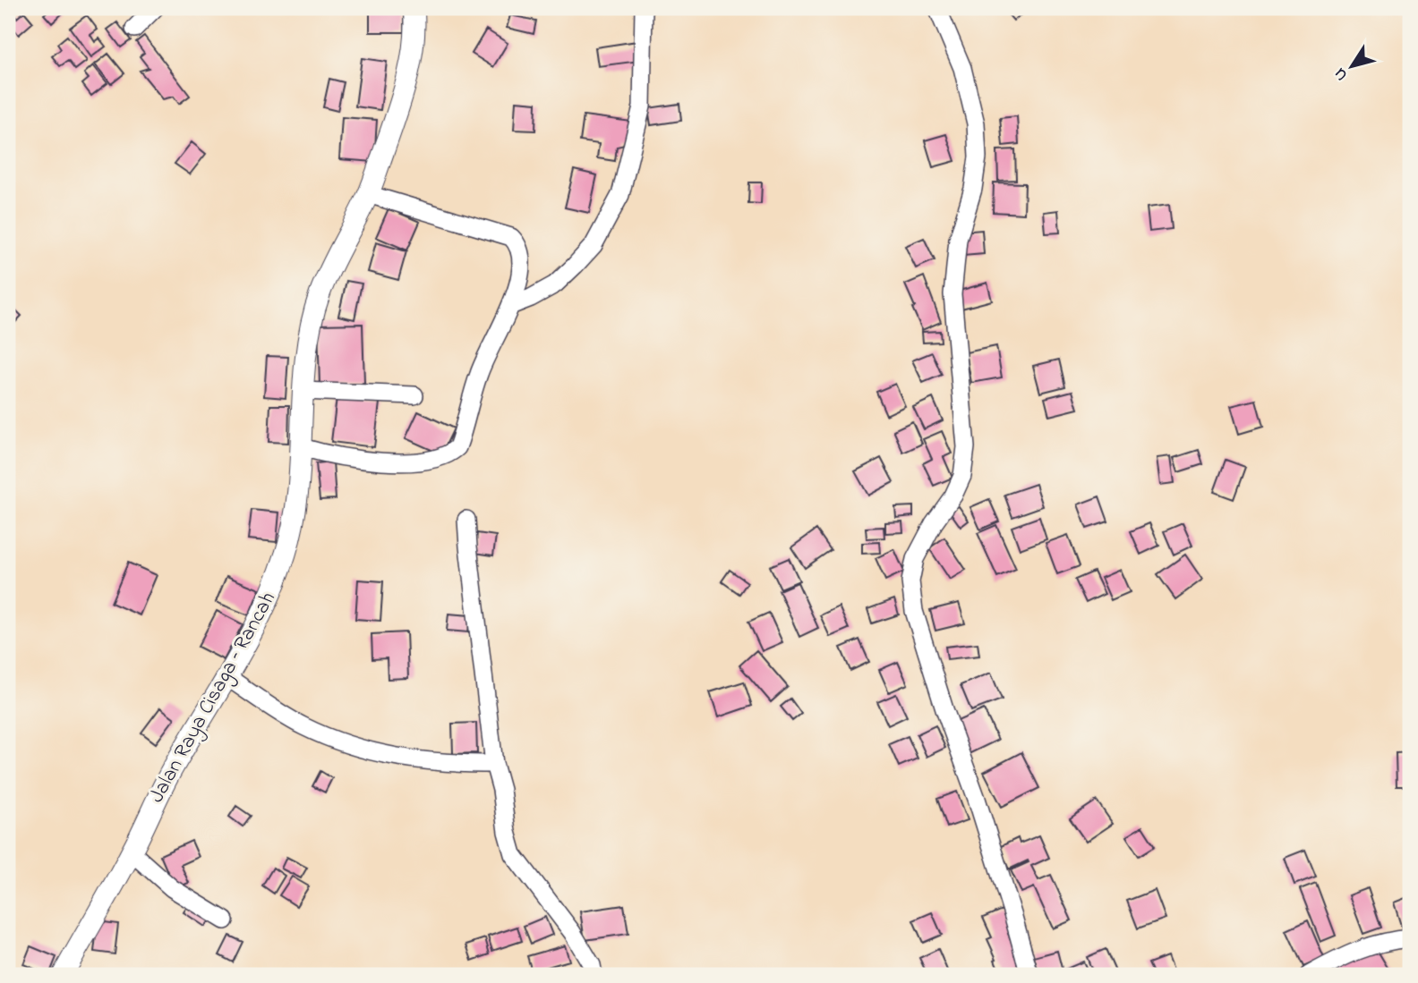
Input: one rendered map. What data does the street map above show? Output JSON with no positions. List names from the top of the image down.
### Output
{
  "streets": {
    "main road": ["Jalan Raya Cisaga – Rancah"]
  },
  "north": "bottom left"
}
